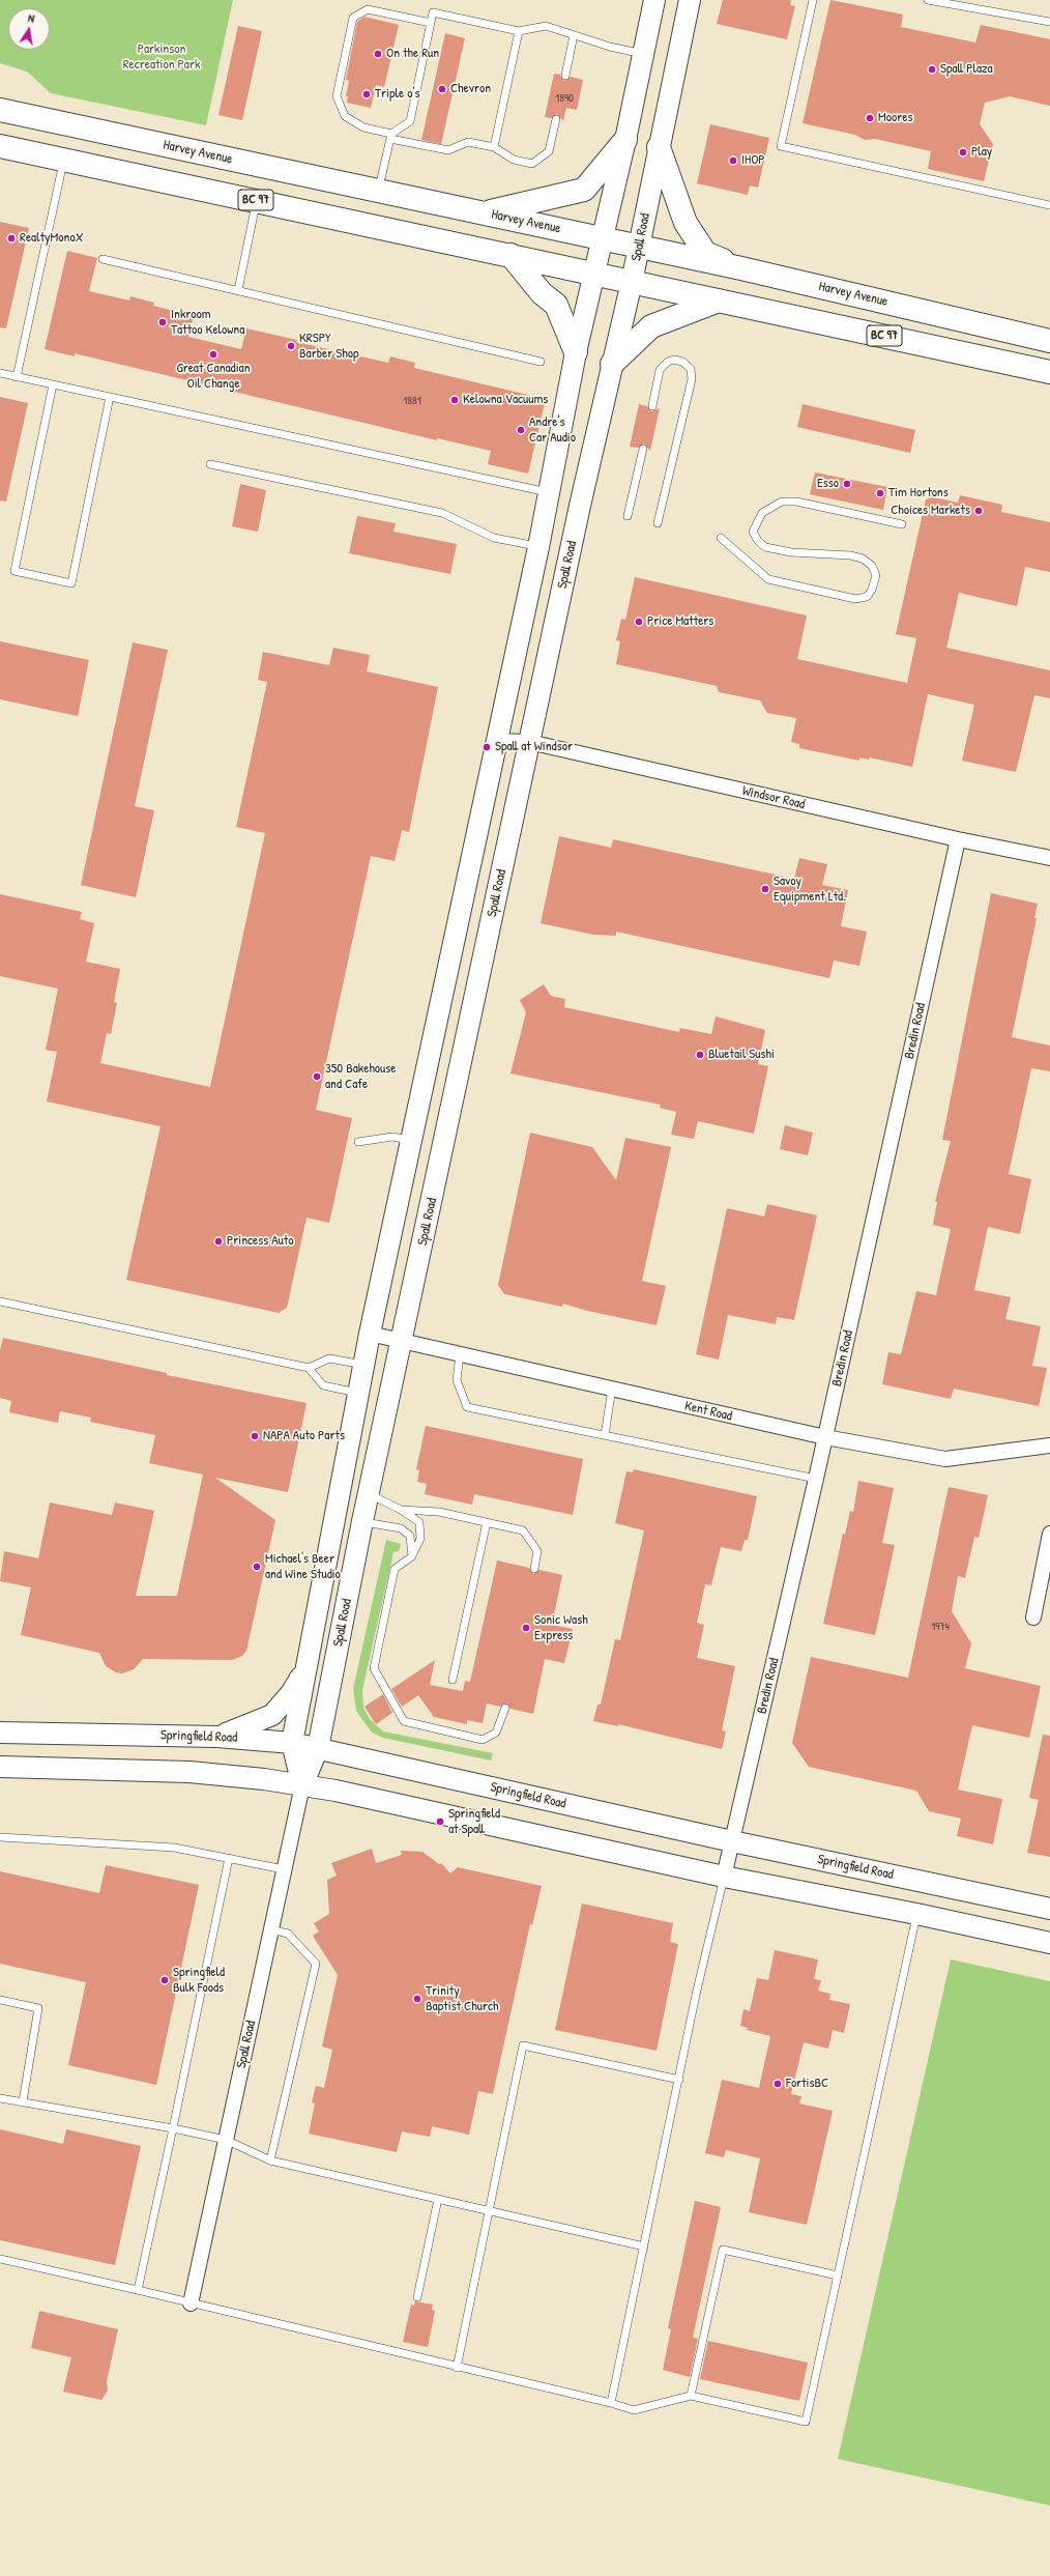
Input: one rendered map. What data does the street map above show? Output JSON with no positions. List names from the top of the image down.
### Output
{
  "streets": {
    "highway": ["Harvey Avenue", "BC 97"],
    "main road": ["Spall Road", "Springfield Road"],
    "street": ["Windsor Road", "Bredin Road", "Kent Road"]
  },
  "crossings": [
    ["Harvey Avenue", "Spall Road"],
    ["BC 97", "Spall Road"],
    ["Spall Road", "Windsor Road"],
    ["Spall Road", "Kent Road"],
    ["Spall Road", "Springfield Road"],
    ["Windsor Road", "Bredin Road"],
    ["Bredin Road", "Kent Road"],
    ["Bredin Road", "Springfield Road"]
  ],
  "parks": ["Parkinson Recreation Park"],
  "places": [
    "On the Run",
    "Spall Plaza",
    "Chevron",
    "Triple o's",
    "Moores",
    "Play",
    "IHOP",
    "RealtyMonoX",
    "Inkroom Tattoo Kelowna",
    "KRSPY Barber Shop",
    "Great Canadian Oil Change",
    "Kelowna Vacuums",
    "Andre's Car Audio",
    "Esso",
    "Tim Hortons",
    "Choices Markets",
    "Price Matters",
    "Spall at Windsor",
    "Savoy Equipment Ltd.",
    "Bluetail Sushi",
    "350 Bakehouse and Cafe",
    "Princess Auto",
    "NAPA Auto Parts",
    "Michael's Beer and Wine Studio",
    "Sonic Wash Express",
    "Springfield at Spall",
    "Springfield Bulk Foods",
    "Trinity Baptist Church",
    "FortisBC"
  ],
  "house_numbers": ["1890", "1881", "1974"],
  "north": "top"
}
